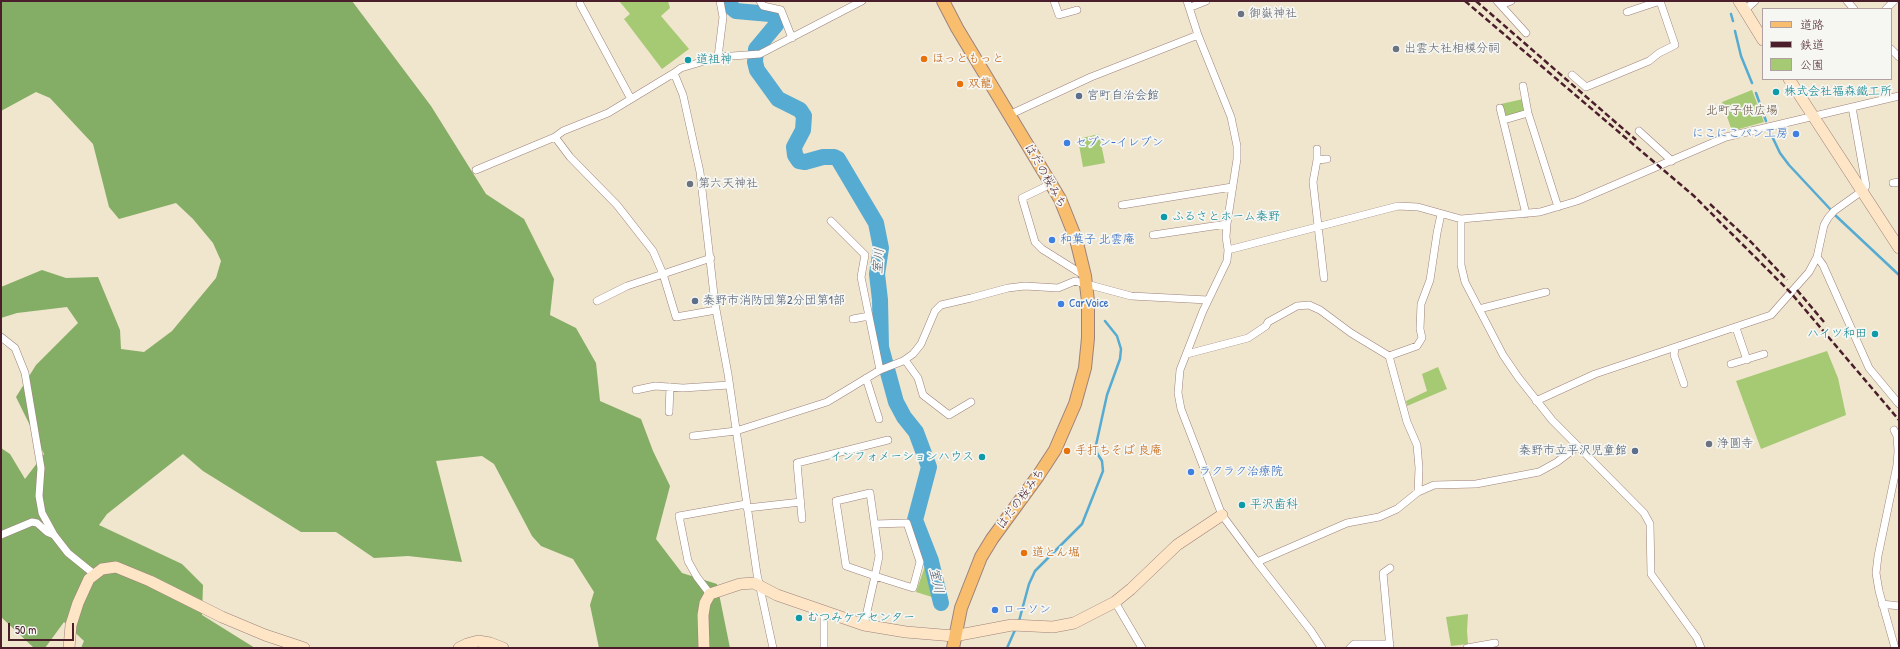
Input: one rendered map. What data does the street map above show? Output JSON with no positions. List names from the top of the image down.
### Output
{
  "streets": {
    "main road": ["はだの桜みち"]
  },
  "water": ["室川"],
  "parks": ["北町子供広場"],
  "places": [
    "御嶽神社",
    "出雲大社相模分祠",
    "ほっともっと",
    "道祖神",
    "双龍",
    "株式会社福森鐵工所",
    "宮町自治会館",
    "にこにこパン工房",
    "セブン-イレブン",
    "第六天神社",
    "ふるさとホーム秦野",
    "和菓子 北雲庵",
    "秦野市消防団第2分団第1部",
    "CarVoice",
    "ハイツ和田",
    "浄圓寺",
    "手打ちそば 良庵",
    "秦野市立平沢児童館",
    "インフォメーションハウス",
    "ラクラク治療院",
    "平沢歯科",
    "道とん堀",
    "ローソン",
    "むつみケアセンター"
  ],
  "legend": ["道路", "鉄道", "公園"],
  "scale_bar": "50 m"
}
